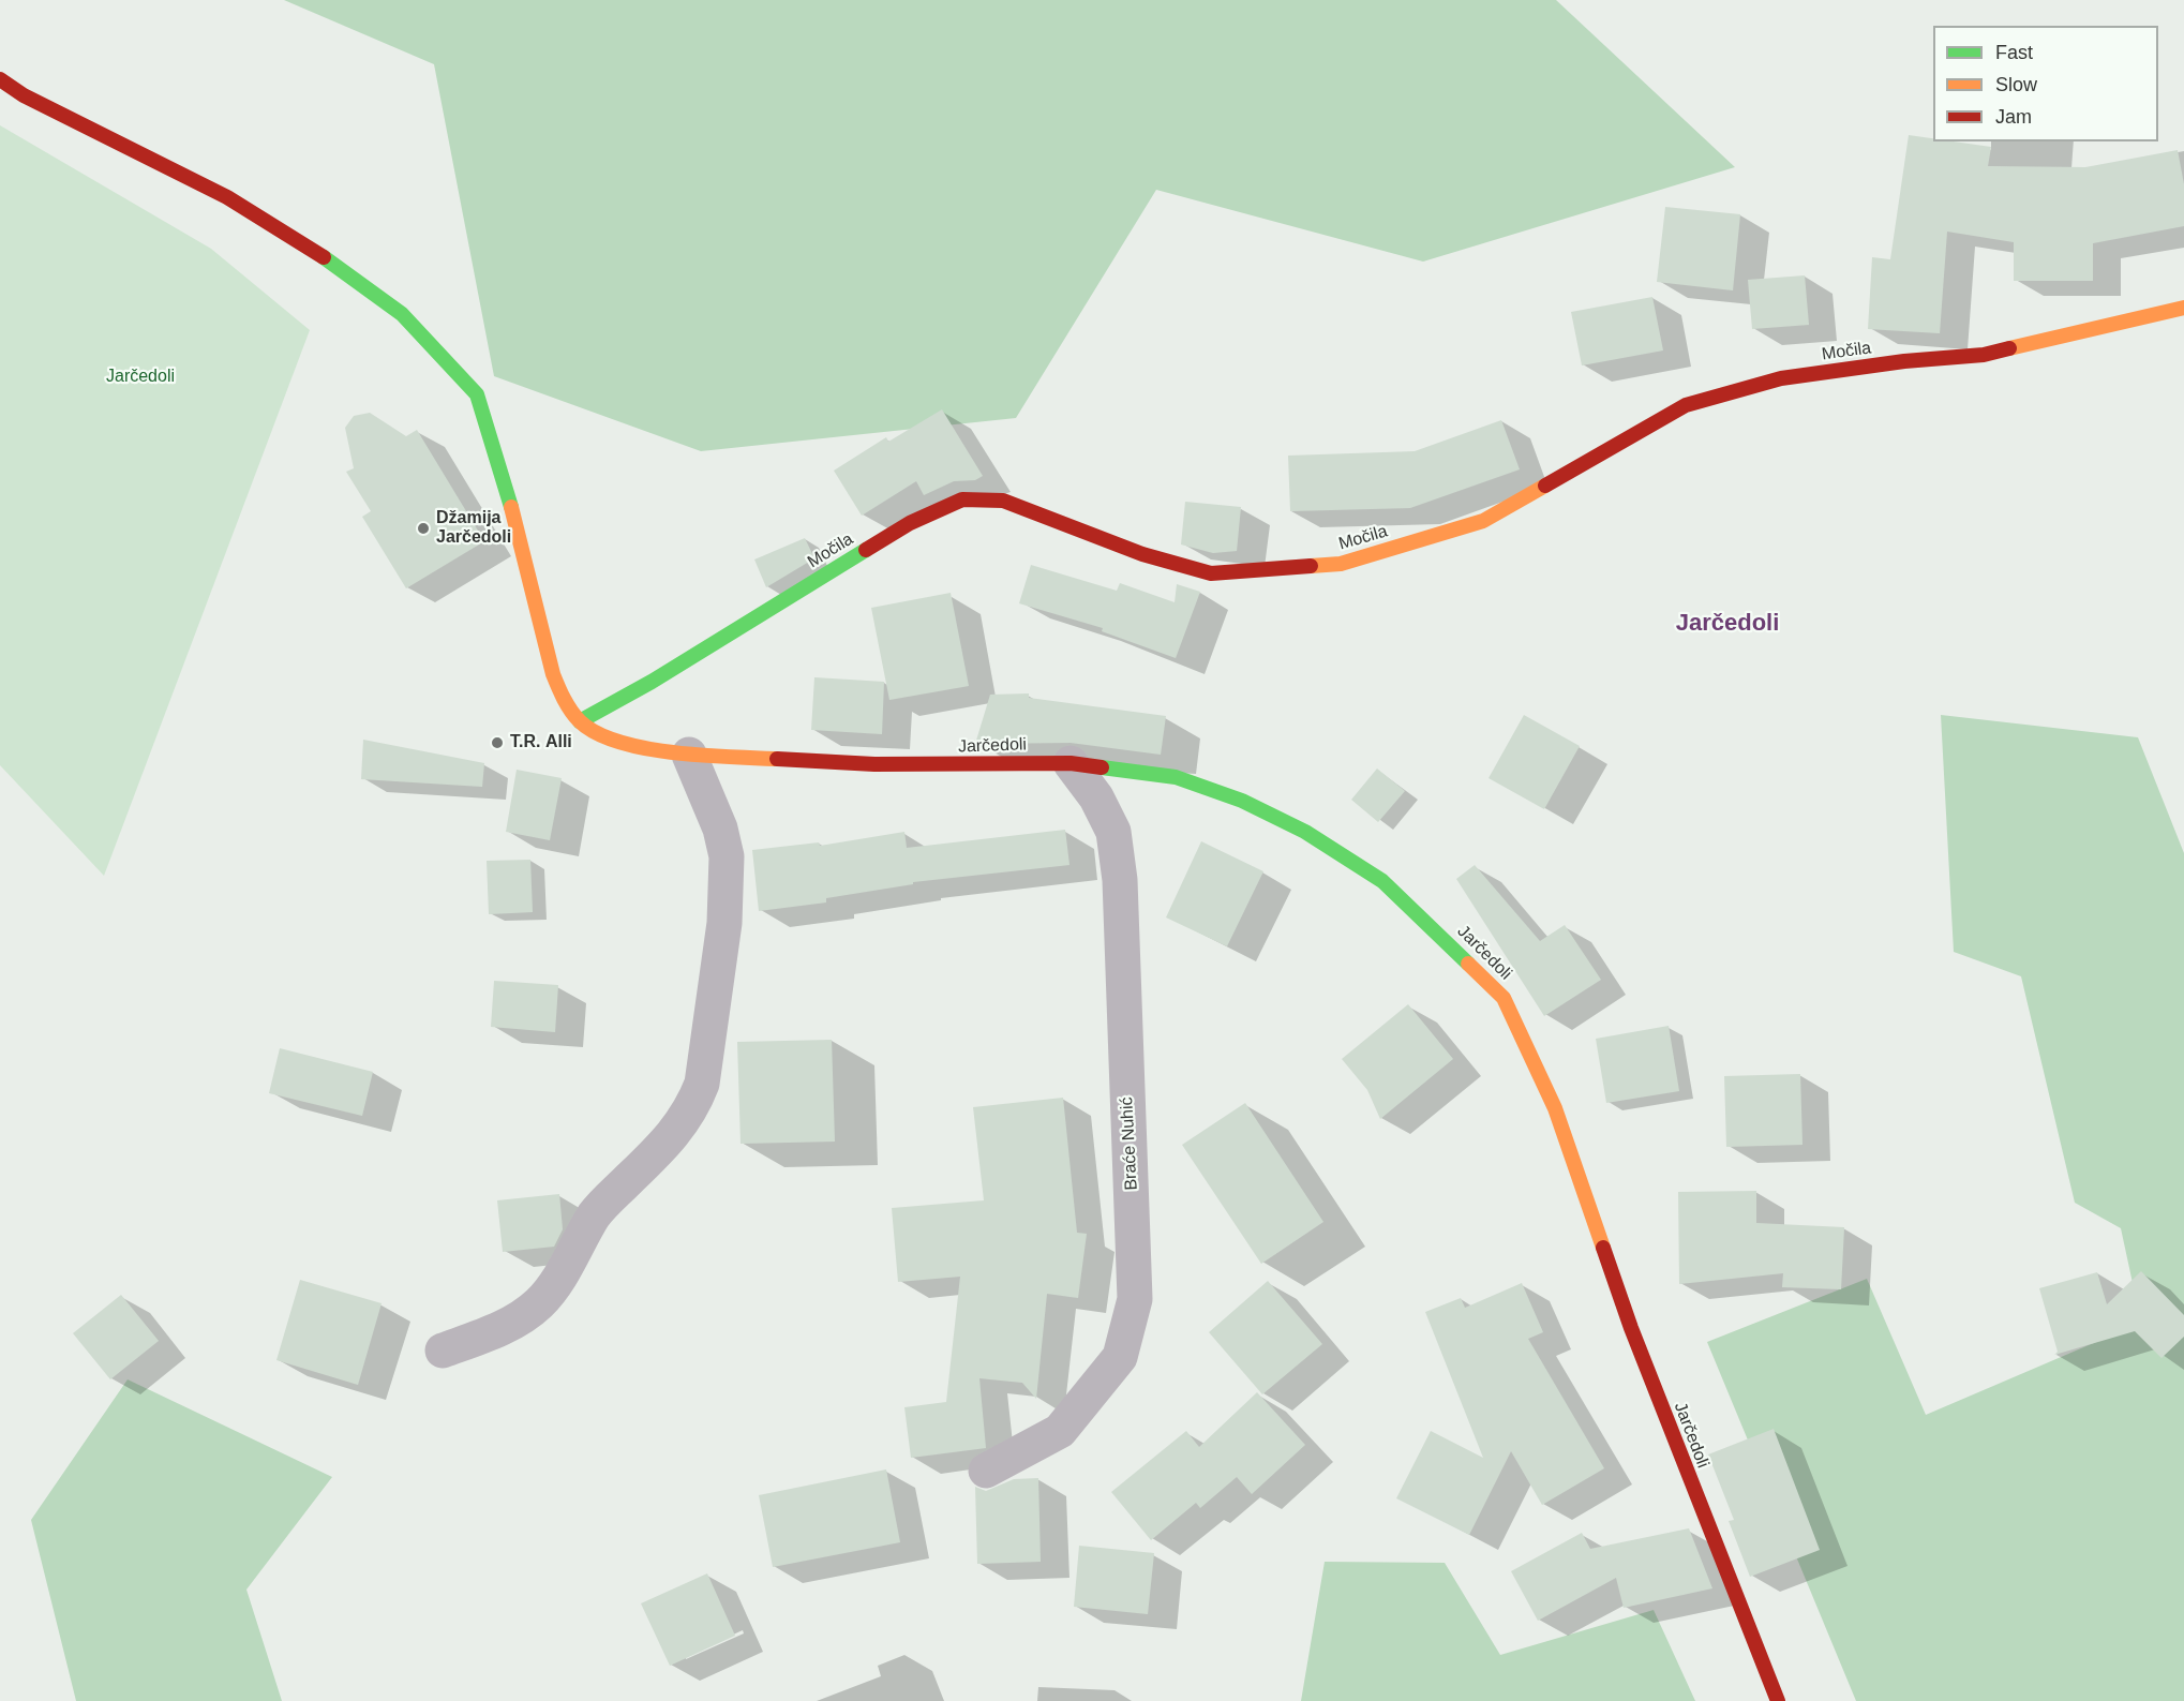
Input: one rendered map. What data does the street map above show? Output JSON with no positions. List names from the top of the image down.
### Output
{
  "streets": {
    "street": ["Močila", "Jarčedoli", "Braće Nuhić"]
  },
  "crossings": [
    ["Močila", "Jarčedoli"],
    ["Jarčedoli", "Braće Nuhić"]
  ],
  "districts": ["Jarčedoli"],
  "parks": ["Jarčedoli"],
  "places": ["Džamija Jarčedoli", "T.R. Alli"],
  "legend": ["Fast", "Slow", "Jam"]
}
